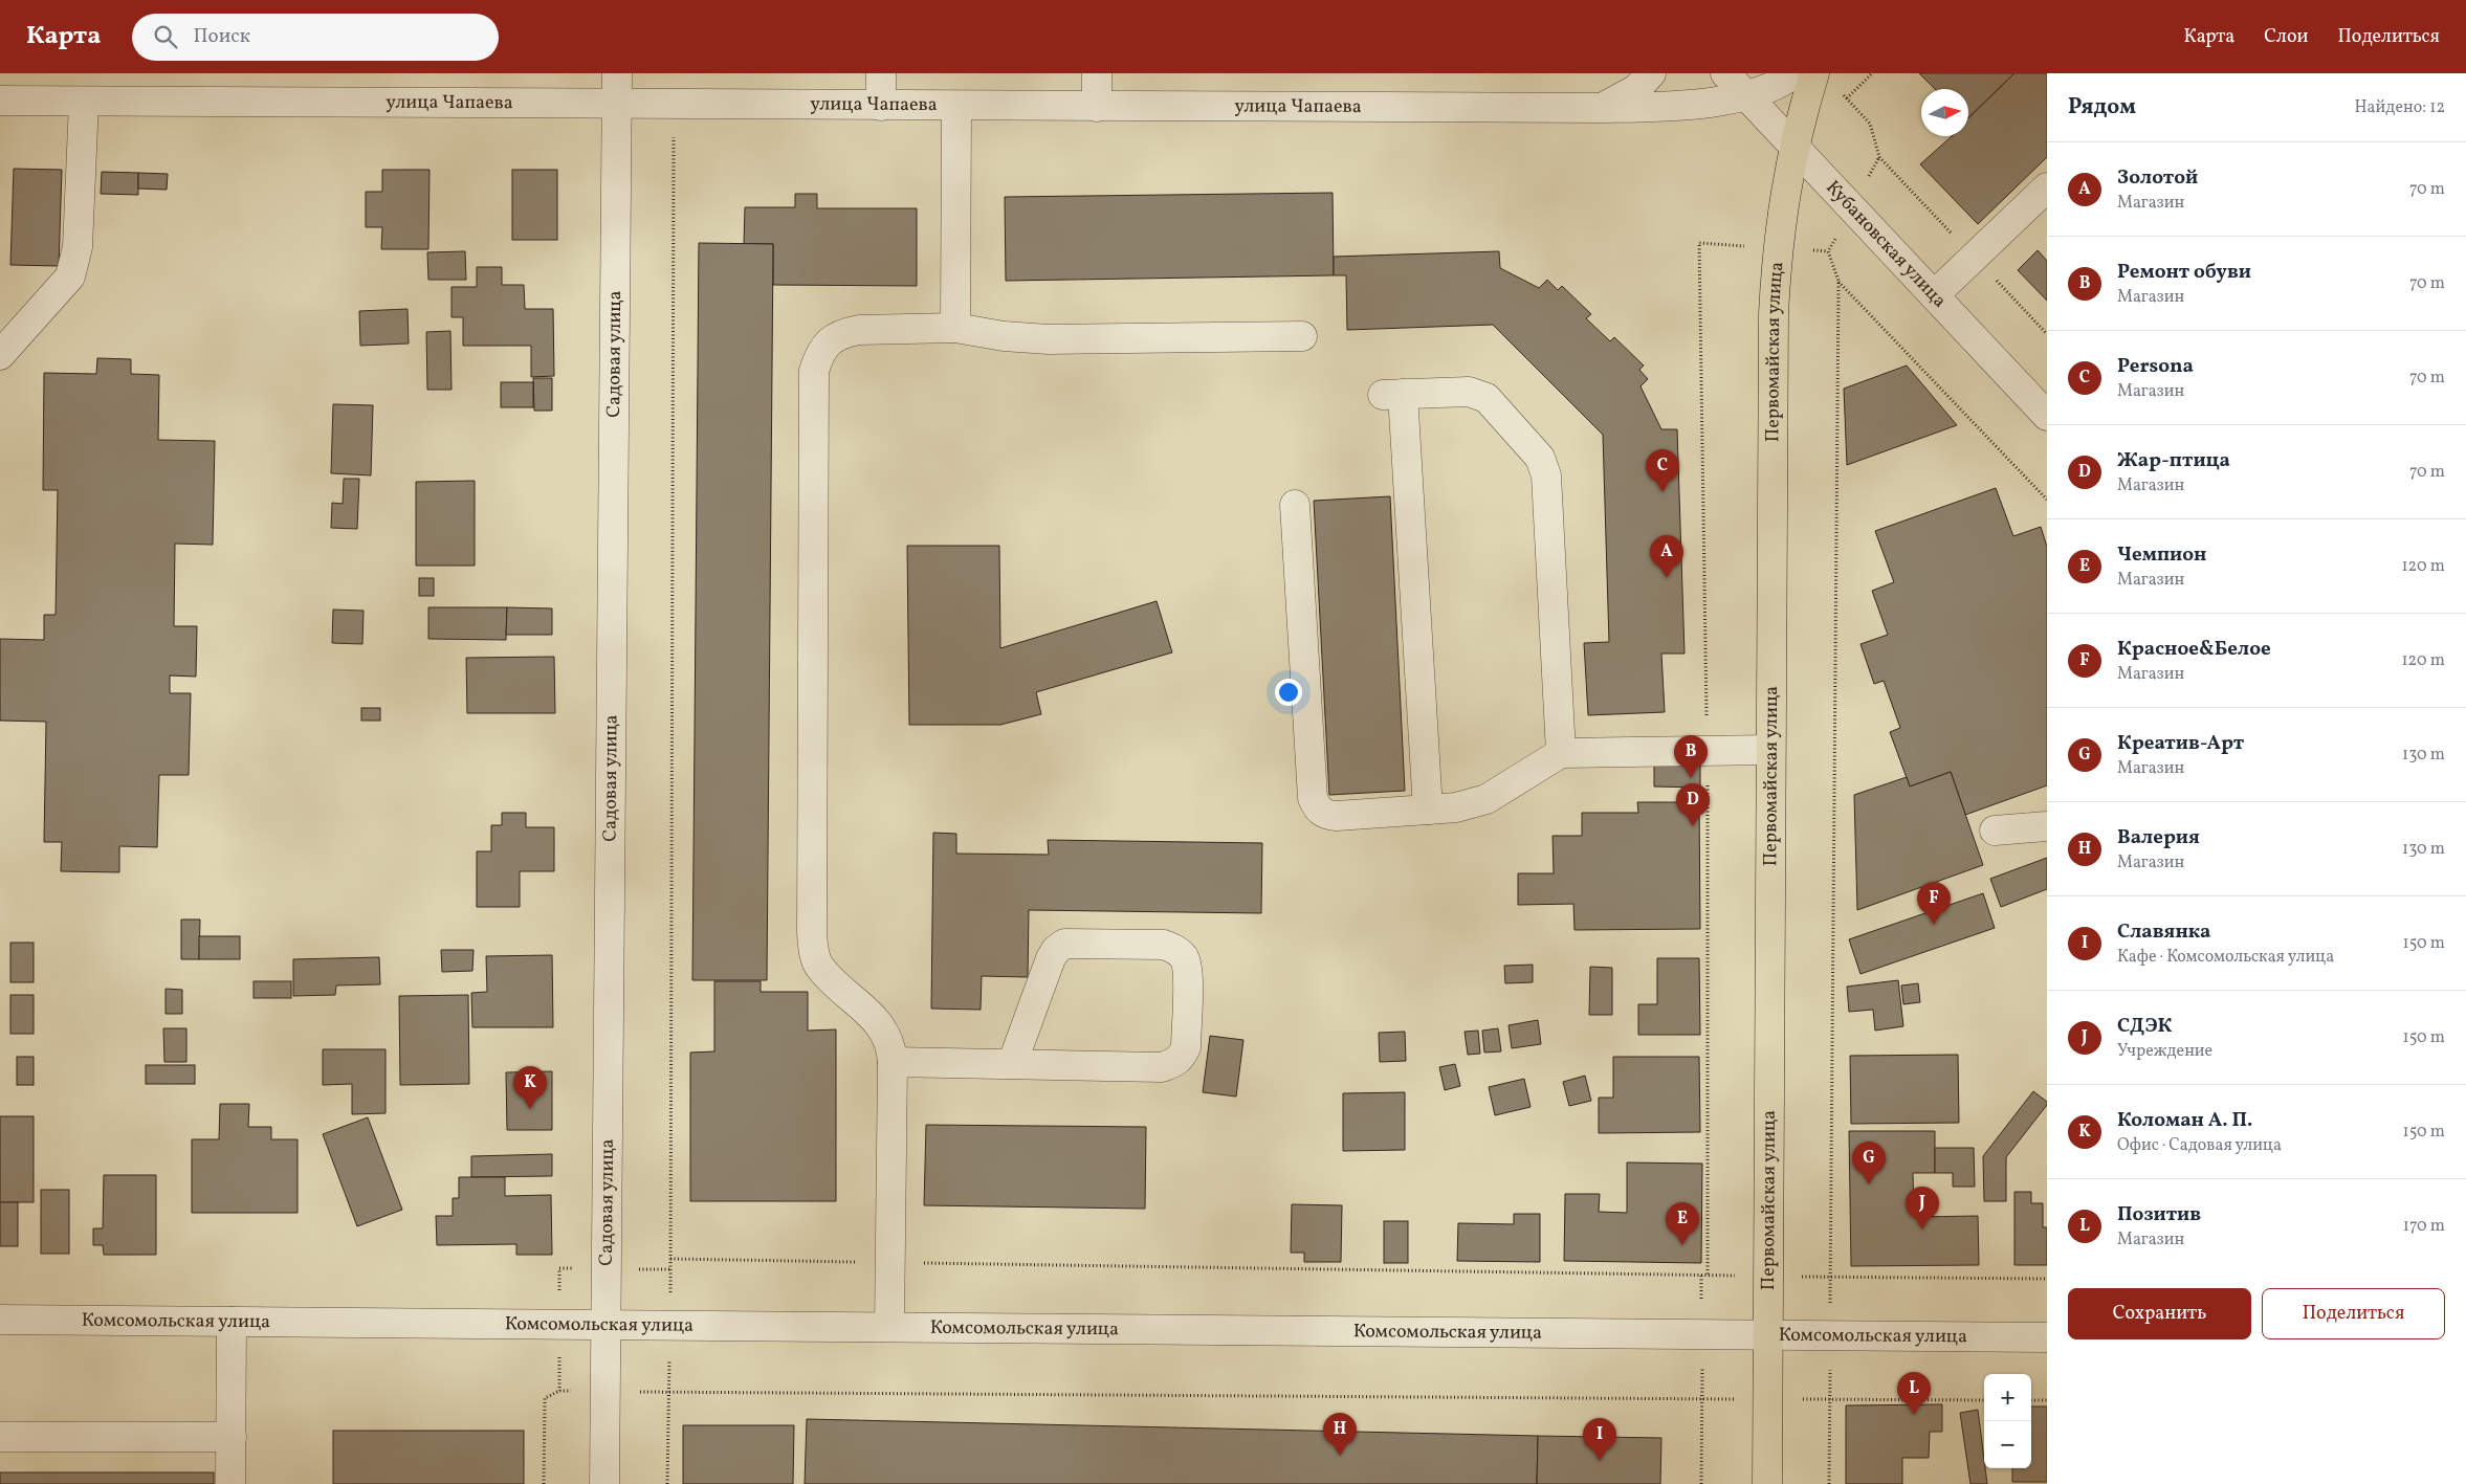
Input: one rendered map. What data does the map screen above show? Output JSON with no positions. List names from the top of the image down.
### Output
{
  "streets": {
    "main road": ["Первомайская улица"],
    "street": [
      "улица Чапаева",
      "Кубановская улица",
      "Садовая улица",
      "Комсомольская улица"
    ]
  },
  "crossings": [
    ["улица Чапаева", "Кубановская улица"],
    ["улица Чапаева", "Садовая улица"],
    ["Кубановская улица", "Первомайская улица"],
    ["Первомайская улица", "Комсомольская улица"],
    ["Садовая улица", "Комсомольская улица"]
  ],
  "north": "right",
  "page": {
    "header": "Карта",
    "search": "Поиск",
    "nav": ["Карта", "Слои", "Поделиться"],
    "heading": ["Рядом", "Найдено: 12"],
    "list": [
      {
        "mark": "A",
        "name": "Золотой",
        "note": "Магазин",
        "value": "70 m"
      },
      {
        "mark": "B",
        "name": "Ремонт обуви",
        "note": "Магазин",
        "value": "70 m"
      },
      {
        "mark": "C",
        "name": "Persona",
        "note": "Магазин",
        "value": "70 m"
      },
      {
        "mark": "D",
        "name": "Жар-птица",
        "note": "Магазин",
        "value": "70 m"
      },
      {
        "mark": "E",
        "name": "Чемпион",
        "note": "Магазин",
        "value": "120 m"
      },
      {
        "mark": "F",
        "name": "Красное&Белое",
        "note": "Магазин",
        "value": "120 m"
      },
      {
        "mark": "G",
        "name": "Креатив-Арт",
        "note": "Магазин",
        "value": "130 m"
      },
      {
        "mark": "H",
        "name": "Валерия",
        "note": "Магазин",
        "value": "130 m"
      },
      {
        "mark": "I",
        "name": "Славянка",
        "note": "Кафе · Комсомольская улица",
        "value": "150 m"
      },
      {
        "mark": "J",
        "name": "СДЭК",
        "note": "Учреждение",
        "value": "150 m"
      },
      {
        "mark": "K",
        "name": "Коломан А. П.",
        "note": "Офис · Садовая улица",
        "value": "150 m"
      },
      {
        "mark": "L",
        "name": "Позитив",
        "note": "Магазин",
        "value": "170 m"
      }
    ],
    "pins": [
      "C",
      "A",
      "B",
      "D",
      "F",
      "K",
      "G",
      "J",
      "E",
      "L",
      "H",
      "I"
    ],
    "buttons": ["Сохранить", "Поделиться"],
    "map_buttons": ["+", "−"]
  }
}
